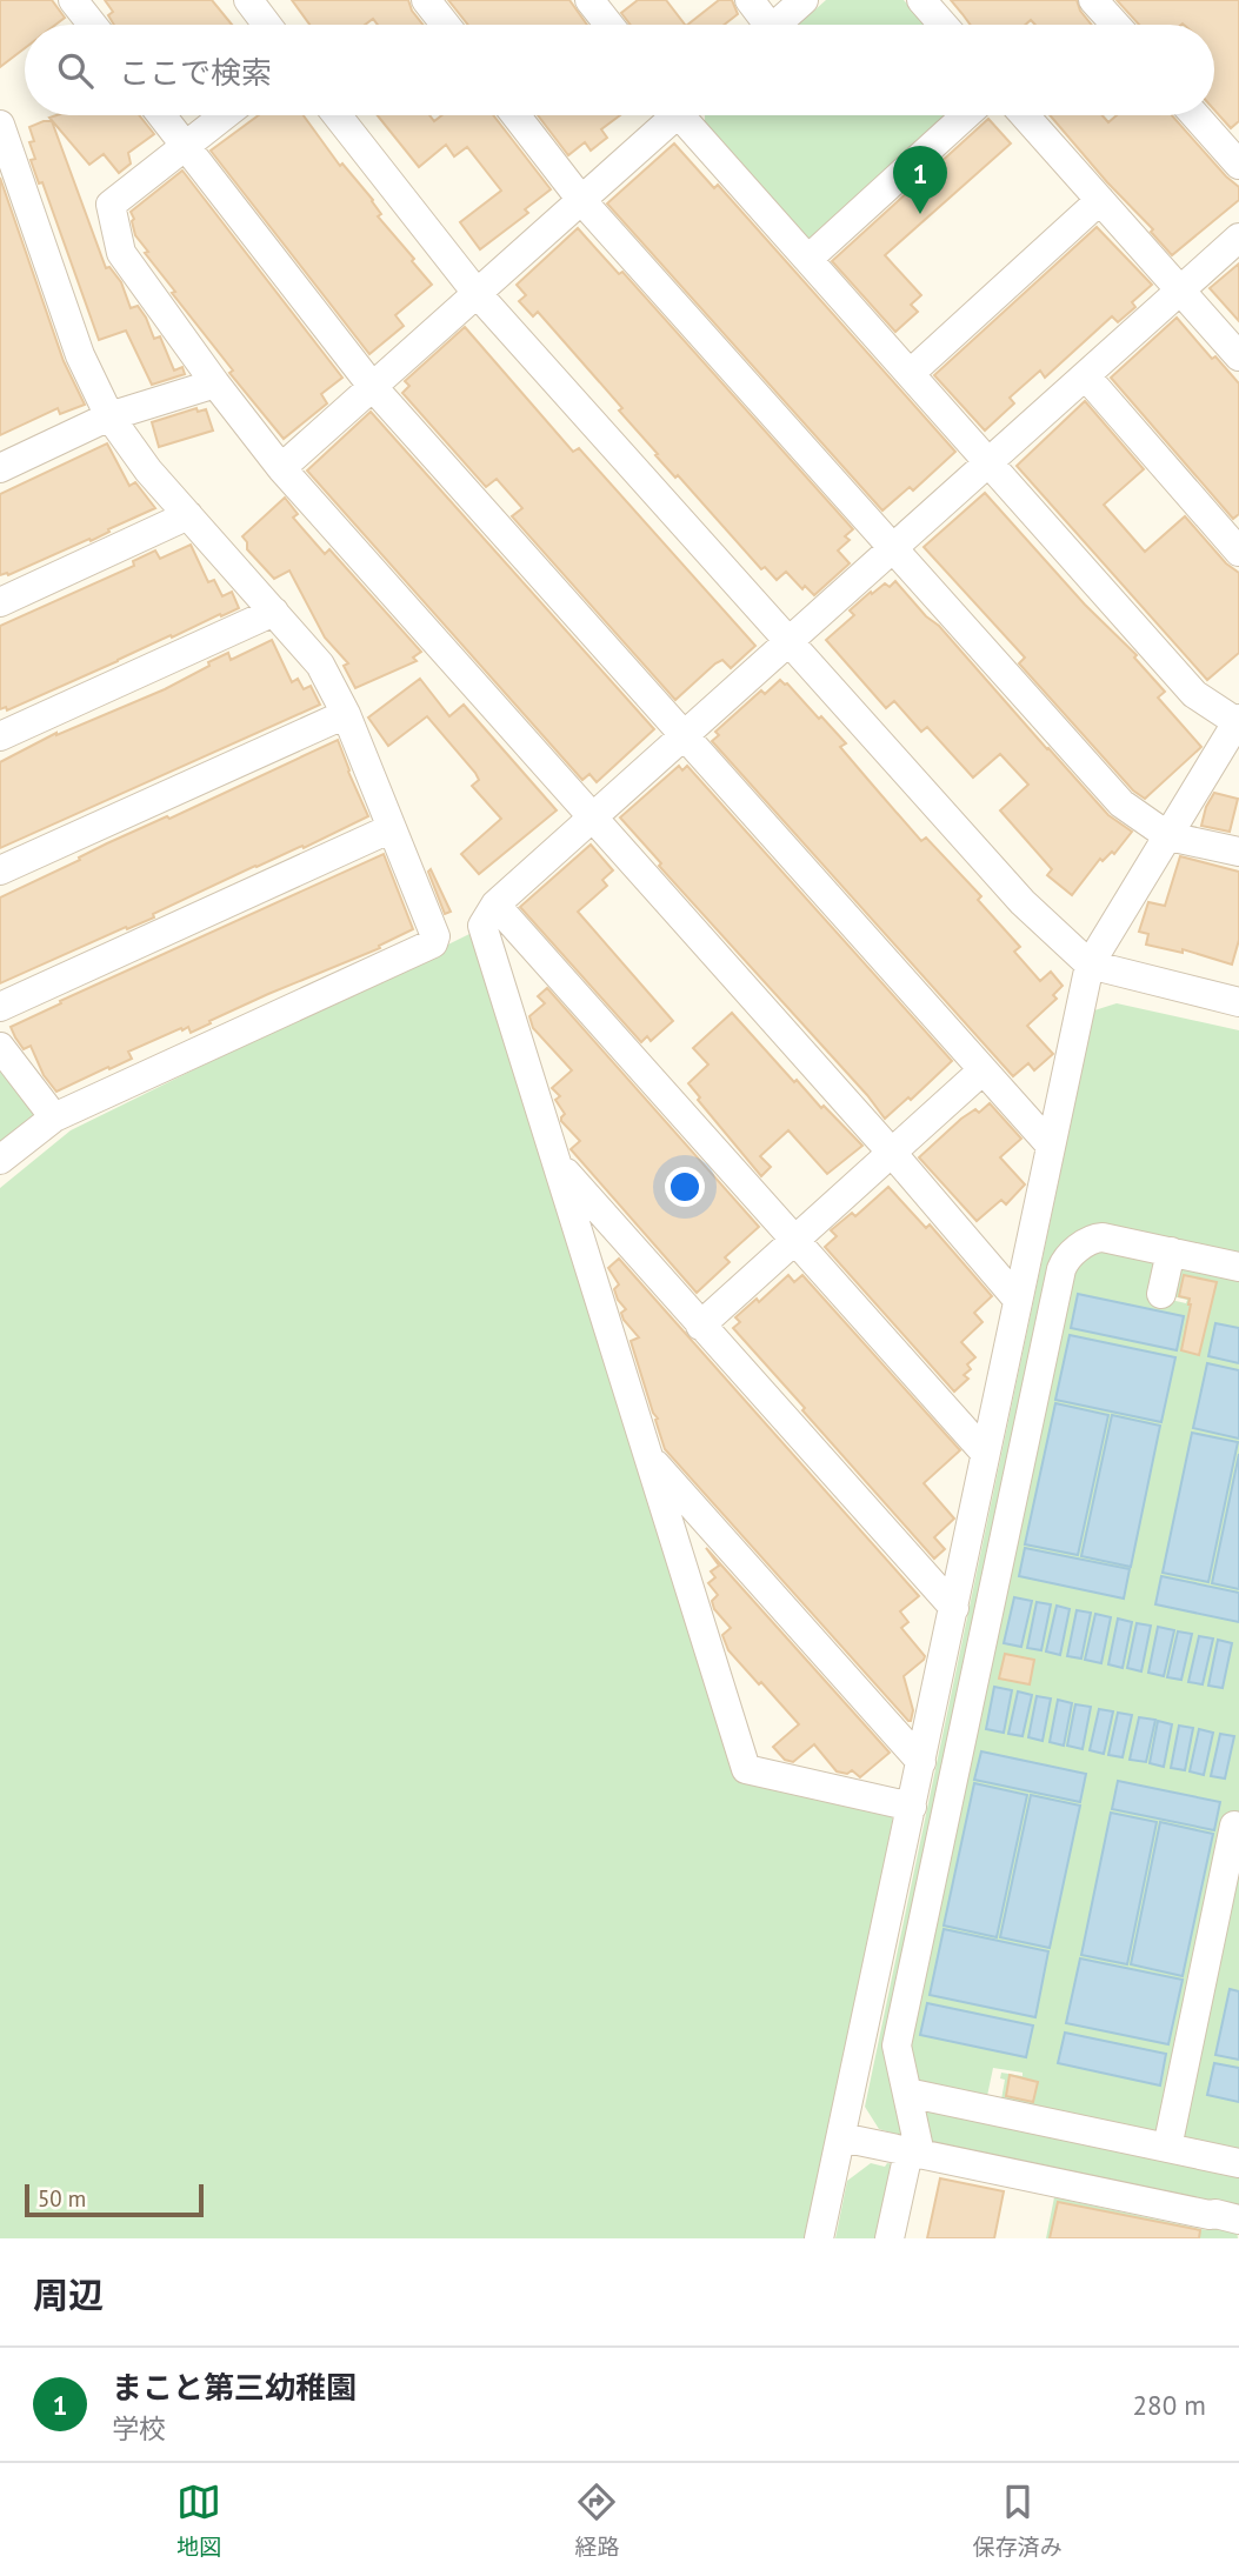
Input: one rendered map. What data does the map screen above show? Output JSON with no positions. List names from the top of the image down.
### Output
{
  "scale_bar": "50 m",
  "page": {
    "search": "ここで検索",
    "pins": "1",
    "scale": "50 m",
    "heading": "周辺",
    "list": [
      {
        "mark": "1",
        "name": "まこと第三幼稚園",
        "note": "学校",
        "value": "280 m"
      }
    ],
    "nav": ["地図", "経路", "保存済み"]
  }
}
